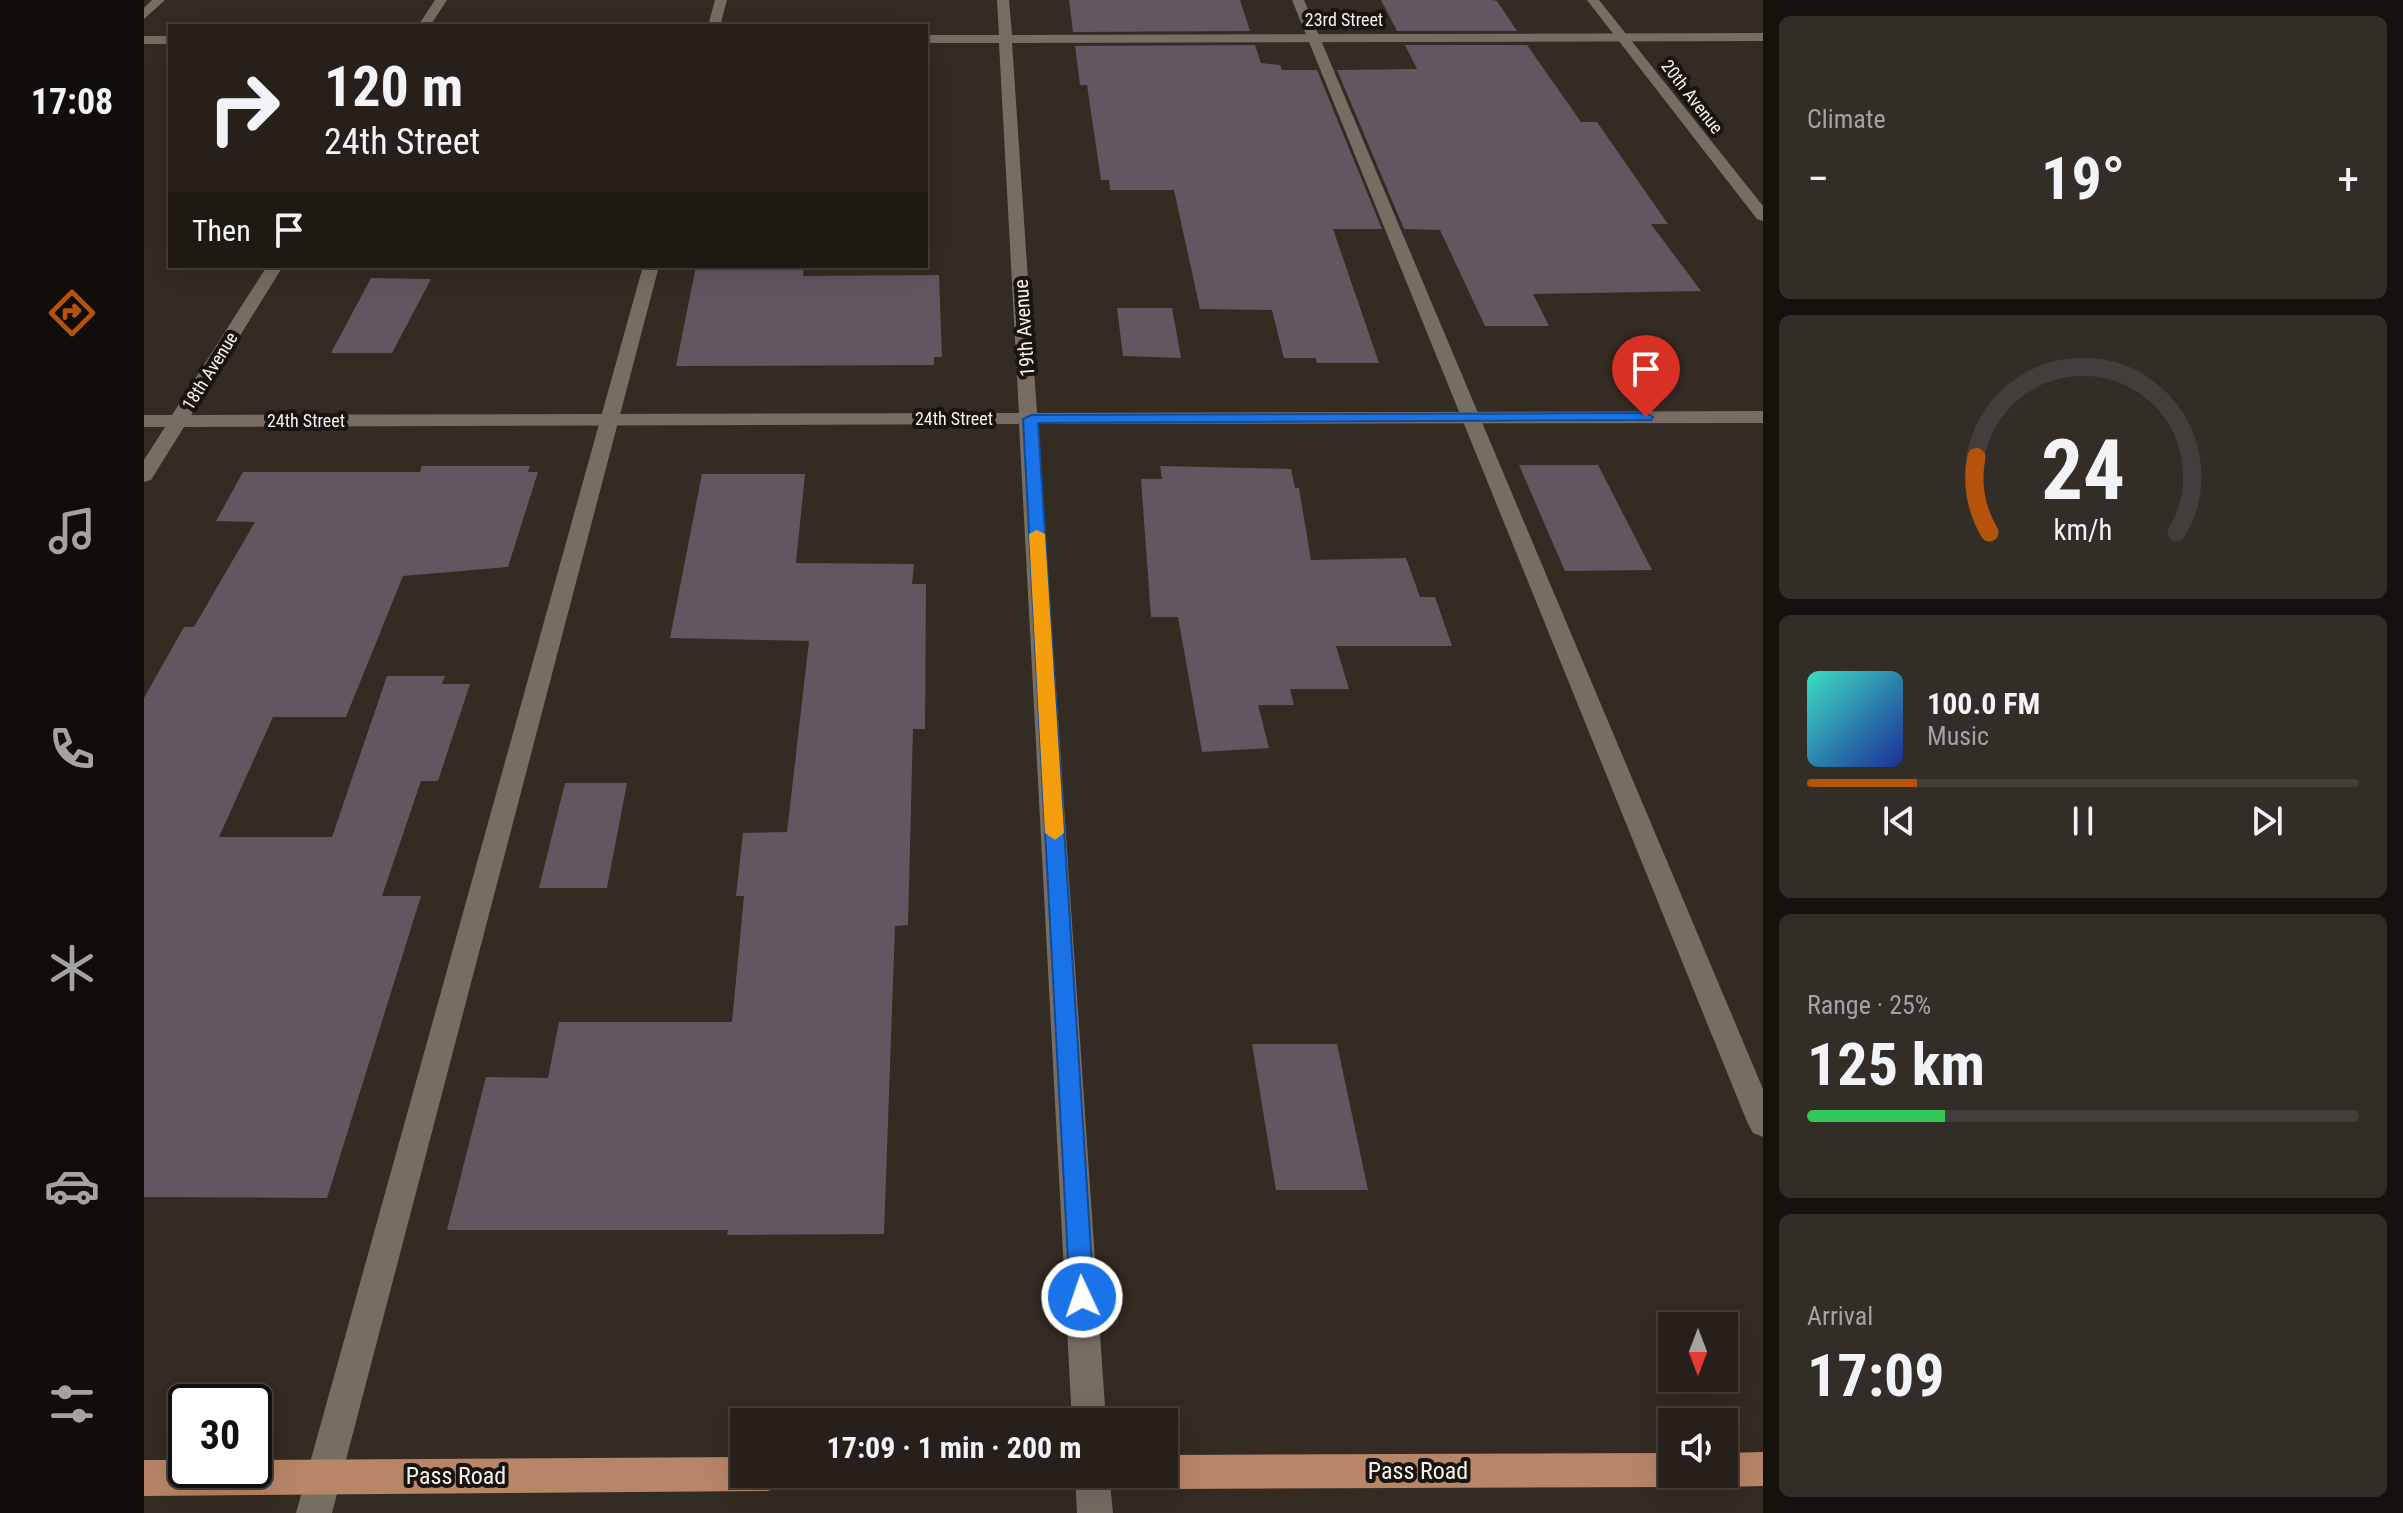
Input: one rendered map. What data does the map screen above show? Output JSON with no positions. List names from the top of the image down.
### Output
{
  "streets": {
    "main road": ["Pass Road"],
    "street": [
      "23rd Street",
      "20th Avenue",
      "19th Avenue",
      "18th Avenue",
      "24th Street"
    ]
  },
  "crossings": [
    ["23rd Street", "20th Avenue"],
    ["23rd Street", "19th Avenue"],
    ["19th Avenue", "24th Street"],
    ["18th Avenue", "24th Street"]
  ],
  "north": "bottom",
  "page": {
    "tabs": "17:08",
    "tile": [
      "Climate",
      ["Range · 25%", "125 km"],
      ["Arrival", "17:09"]
    ],
    "turn": ["120 m", "24th Street"],
    "heat": ["−", "19°", "+"],
    "then": "Then",
    "song": ["100.0 FM", "Music"],
    "limit": "30",
    "trip": "17:09 · 1 min · 200 m",
    "gauge": ["24", "km/h"]
  }
}
